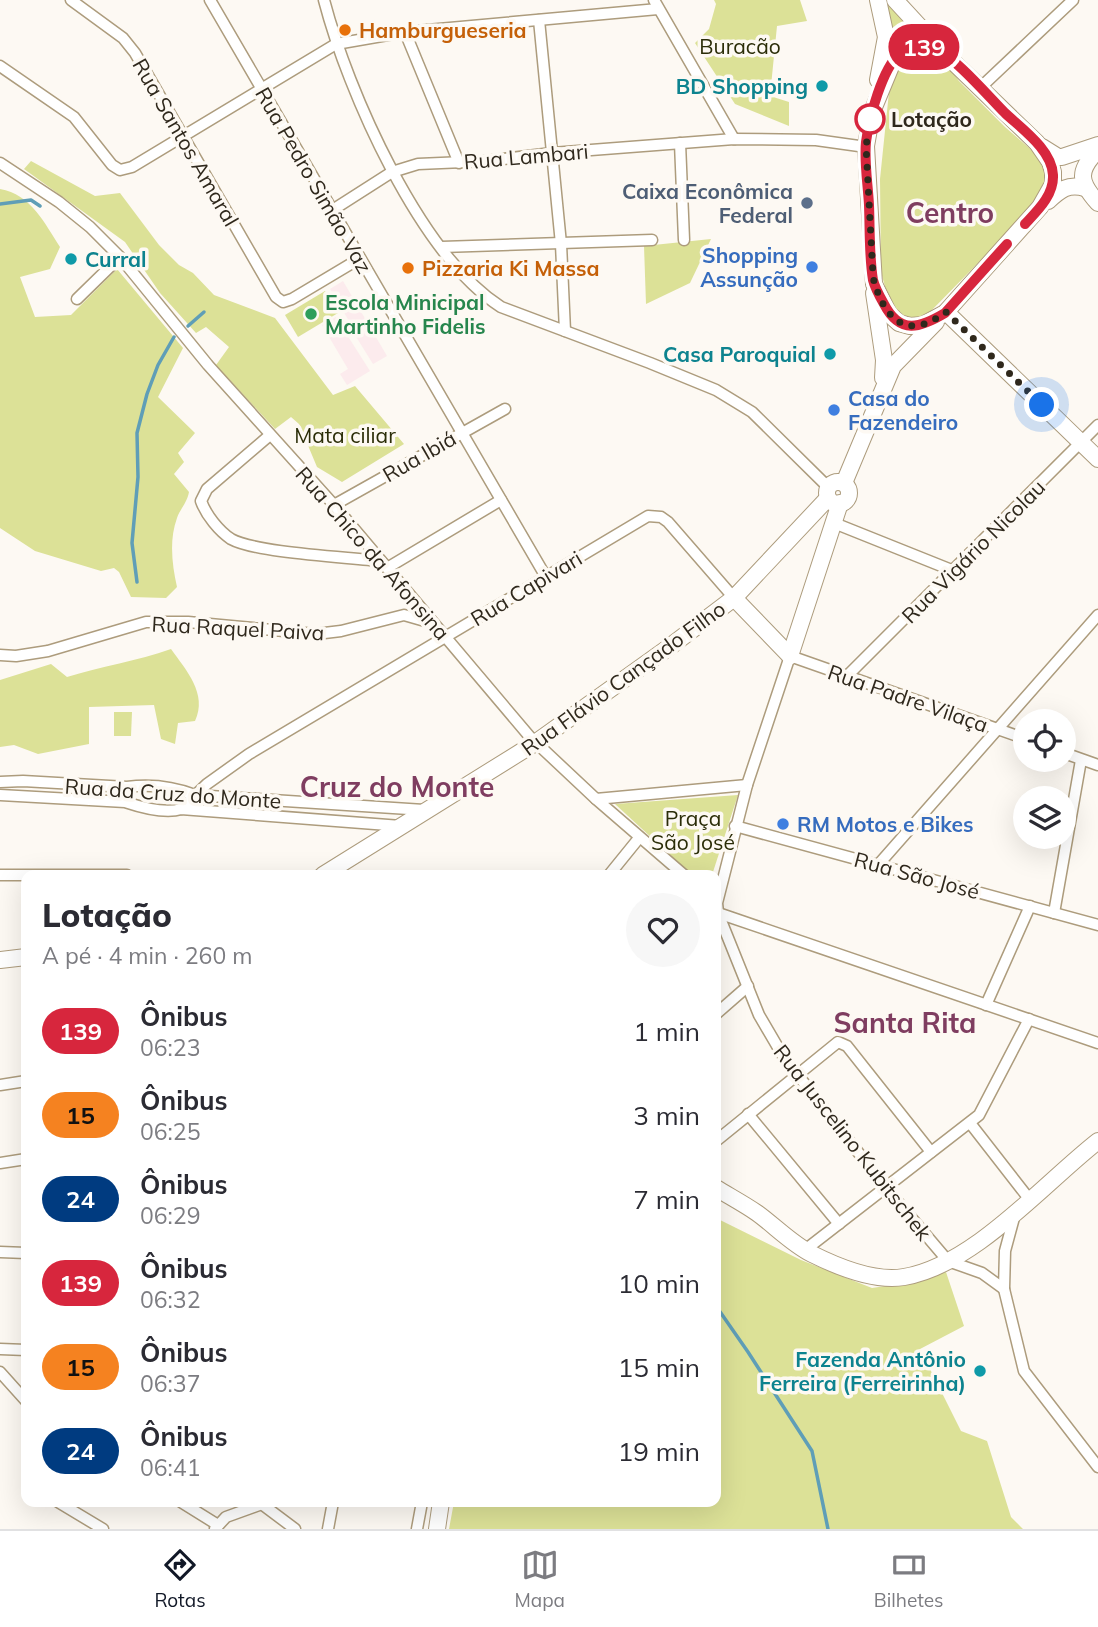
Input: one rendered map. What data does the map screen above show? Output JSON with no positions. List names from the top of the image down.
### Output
{
  "streets": {
    "main road": ["Rua Flávio Cançado Filho"],
    "street": [
      "Rua Santos Amaral",
      "Rua Lambari",
      "Rua Pedro Simão Vaz",
      "Rua Ibiá",
      "Rua Vigário Nicolau",
      "Rua Chico da Afonsina",
      "Rua Capivari",
      "Rua Raquel Paiva",
      "Rua Padre Vilaça",
      "Rua da Cruz do Monte",
      "Rua São José",
      "Rua Juscelino Kubitschek"
    ]
  },
  "crossings": [
    ["Rua Santos Amaral", "Rua Pedro Simão Vaz"],
    ["Rua Lambari", "Rua Pedro Simão Vaz"],
    ["Rua Pedro Simão Vaz", "Rua Ibiá"],
    ["Rua Pedro Simão Vaz", "Rua Capivari"],
    ["Rua Ibiá", "Rua Chico da Afonsina"],
    ["Rua Vigário Nicolau", "Rua Padre Vilaça"],
    ["Rua Chico da Afonsina", "Rua Capivari"],
    ["Rua Chico da Afonsina", "Rua Raquel Paiva"],
    ["Rua Chico da Afonsina", "Rua Flávio Cançado Filho"],
    ["Rua Capivari", "Rua Flávio Cançado Filho"],
    ["Rua Capivari", "Rua da Cruz do Monte"],
    ["Rua Flávio Cançado Filho", "Rua da Cruz do Monte"]
  ],
  "districts": ["Centro", "Cruz do Monte", "Santa Rita"],
  "parks": ["Buracão", "Mata ciliar", "Praça São José"],
  "places": [
    "Hamburgueseria",
    "BD Shopping",
    "Lotação",
    "Caixa Econômica Federal",
    "Curral",
    "Shopping Assunção",
    "Pizzaria Ki Massa",
    "Escola Minicipal Martinho Fidelis",
    "Casa Paroquial",
    "Casa do Fazendeiro",
    "RM Motos e Bikes",
    "Fazenda Antônio Ferreira (Ferreirinha)"
  ],
  "lines": ["bus line 139"],
  "page": {
    "on_map": "139",
    "heading": ["Lotação", "A pé · 4 min · 260 m"],
    "list": [
      {
        "mark": "139",
        "name": "Ônibus",
        "note": "06:23",
        "value": "1 min"
      },
      {
        "mark": "15",
        "name": "Ônibus",
        "note": "06:25",
        "value": "3 min"
      },
      {
        "mark": "24",
        "name": "Ônibus",
        "note": "06:29",
        "value": "7 min"
      },
      {
        "mark": "139",
        "name": "Ônibus",
        "note": "06:32",
        "value": "10 min"
      },
      {
        "mark": "15",
        "name": "Ônibus",
        "note": "06:37",
        "value": "15 min"
      },
      {
        "mark": "24",
        "name": "Ônibus",
        "note": "06:41",
        "value": "19 min"
      }
    ],
    "tabs": ["Rotas", "Mapa", "Bilhetes"]
  }
}
